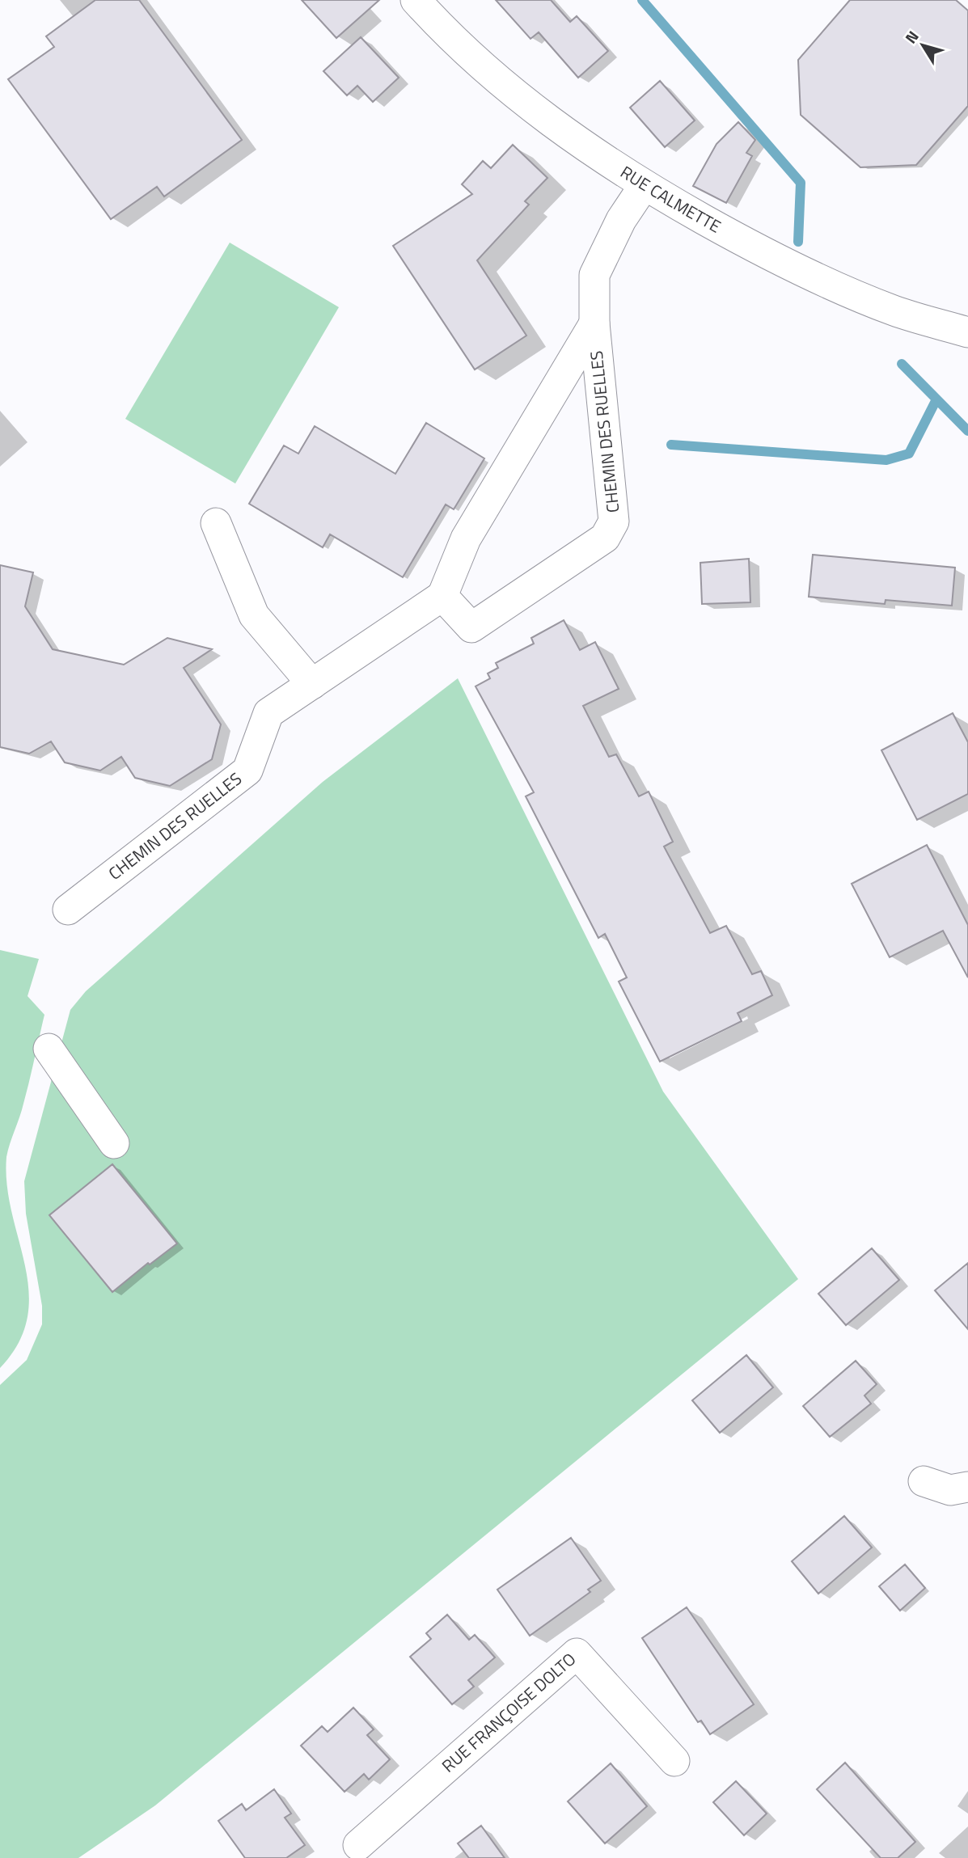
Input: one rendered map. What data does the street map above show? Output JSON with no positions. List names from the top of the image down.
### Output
{
  "streets": {
    "street": ["RUE CALMETTE", "CHEMIN DES RUELLES", "RUE FRANÇOISE DOLTO"]
  },
  "crossings": [
    ["RUE CALMETTE", "CHEMIN DES RUELLES"]
  ],
  "north": "top left"
}
